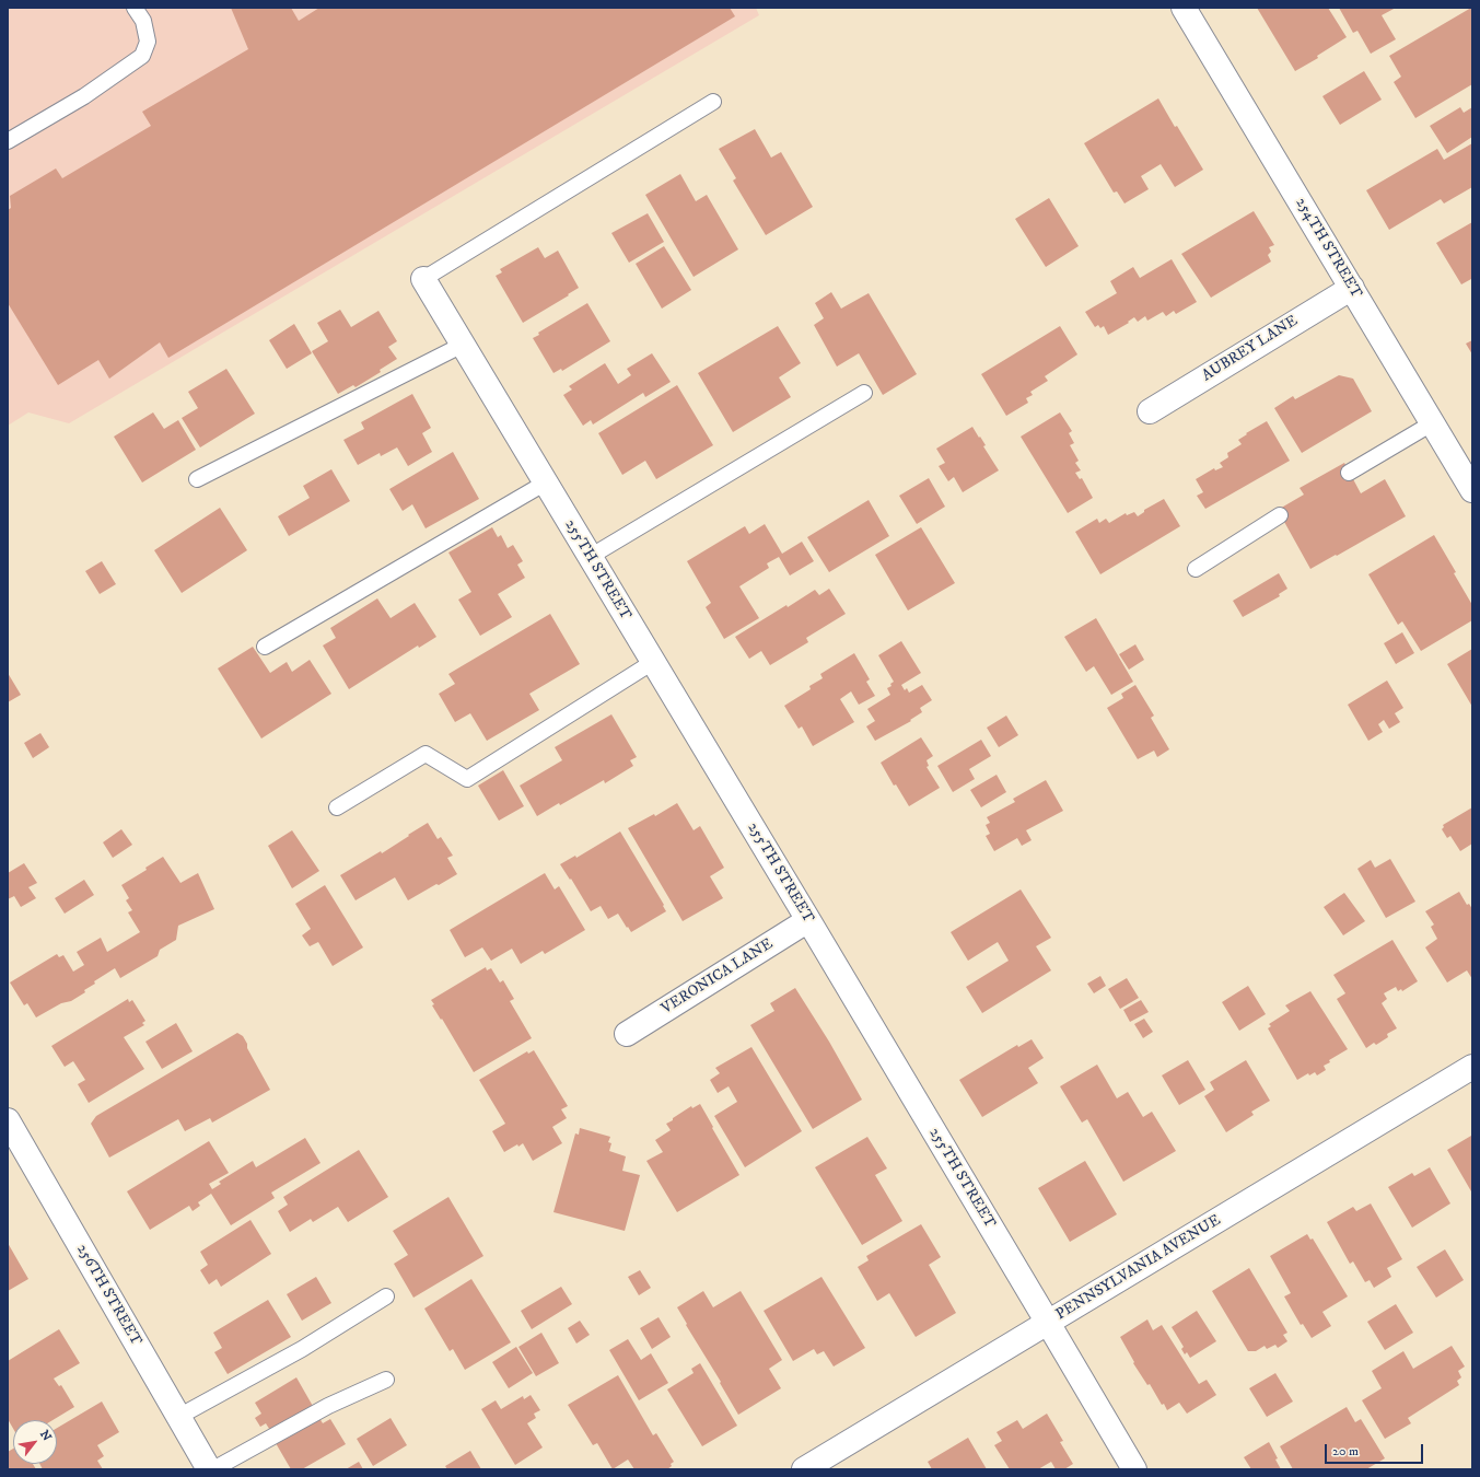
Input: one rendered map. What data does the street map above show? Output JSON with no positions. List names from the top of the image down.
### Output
{
  "streets": {
    "street": [
      "254TH STREET",
      "AUBREY LANE",
      "255TH STREET",
      "VERONICA LANE",
      "PENNSYLVANIA AVENUE",
      "256TH STREET"
    ]
  },
  "crossings": [
    ["254TH STREET", "AUBREY LANE"],
    ["255TH STREET", "VERONICA LANE"],
    ["255TH STREET", "PENNSYLVANIA AVENUE"]
  ],
  "scale_bar": "20 m",
  "north": "top right"
}
